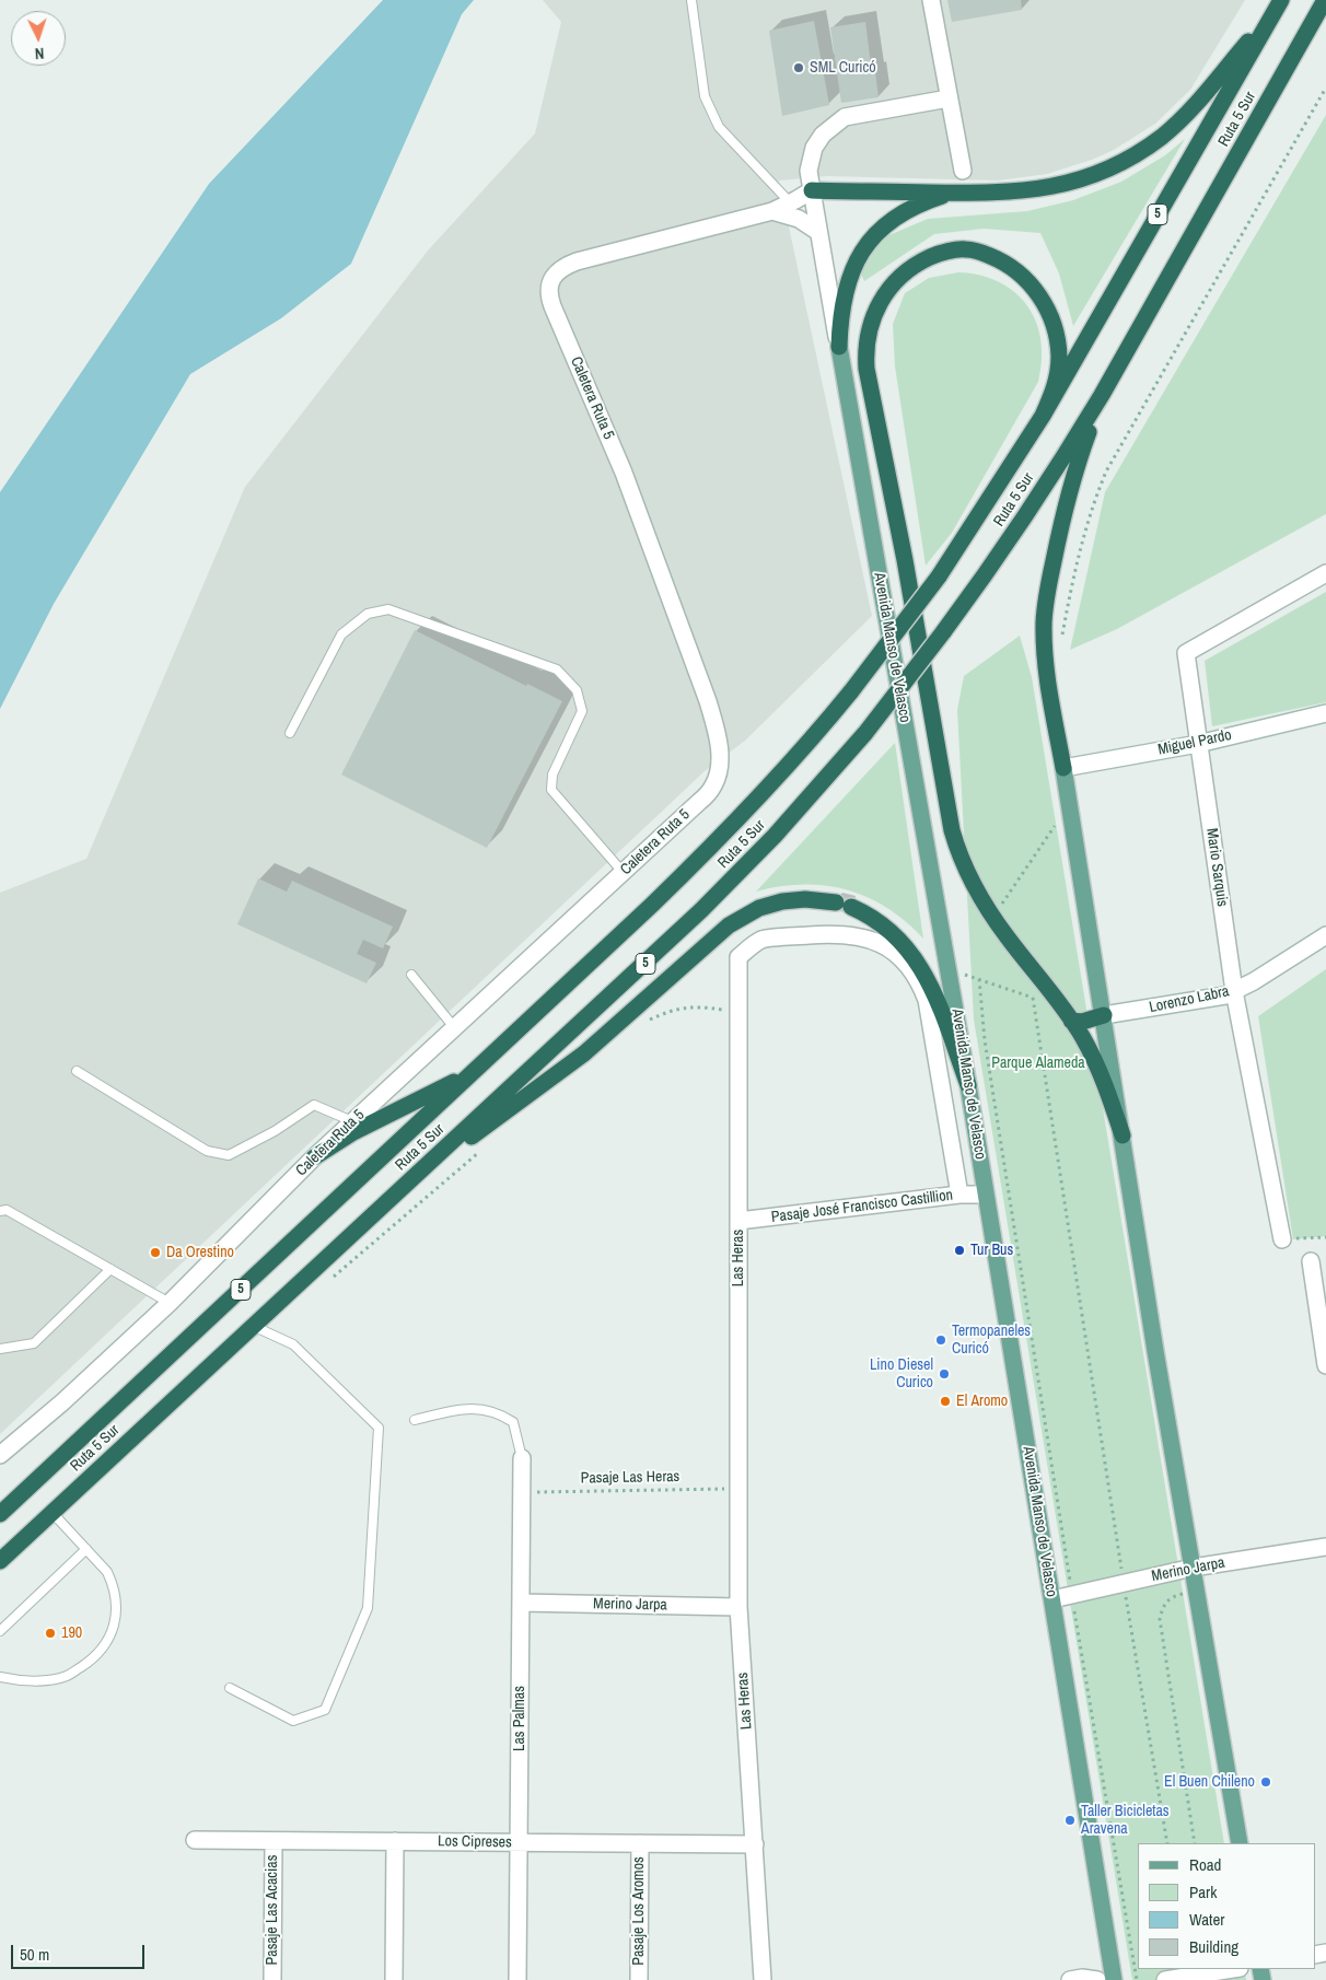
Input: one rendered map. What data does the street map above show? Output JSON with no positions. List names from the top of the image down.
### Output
{
  "streets": {
    "highway": ["Ruta 5 Sur", "5"],
    "main road": ["Avenida Manso de Velasco"],
    "street": [
      "Caletera Ruta 5",
      "Miguel Pardo",
      "Mario Sarquis",
      "Lorenzo Labra",
      "Pasaje José Francisco Castillion",
      "Las Heras",
      "Merino Jarpa",
      "Las Palmas",
      "Los Cipreses",
      "Pasaje Las Acacias",
      "Pasaje Los Aromos"
    ],
    "path": ["Pasaje Las Heras"]
  },
  "crossings": [
    ["Caletera Ruta 5", "Avenida Manso de Velasco"],
    ["Avenida Manso de Velasco", "Pasaje José Francisco Castillion"],
    ["Avenida Manso de Velasco", "Merino Jarpa"],
    ["Miguel Pardo", "Mario Sarquis"],
    ["Mario Sarquis", "Lorenzo Labra"],
    ["Pasaje José Francisco Castillion", "Las Heras"],
    ["Las Heras", "Pasaje Las Heras"],
    ["Las Heras", "Merino Jarpa"],
    ["Las Heras", "Los Cipreses"],
    ["Pasaje Las Heras", "Las Palmas"],
    ["Merino Jarpa", "Las Palmas"],
    ["Las Palmas", "Los Cipreses"],
    ["Los Cipreses", "Pasaje Las Acacias"],
    ["Los Cipreses", "Pasaje Los Aromos"]
  ],
  "parks": ["Parque Alameda"],
  "places": [
    "SML Curicó",
    "Tur Bus",
    "Da Orestino",
    "Termopaneles Curicó",
    "Lino Diesel Curico",
    "El Aromo",
    "190",
    "El Buen Chileno",
    "Taller Bicicletas Aravena"
  ],
  "legend": [
    "Road",
    "Park",
    "Water",
    "Building"
  ],
  "scale_bar": "50 m",
  "north": "bottom"
}
